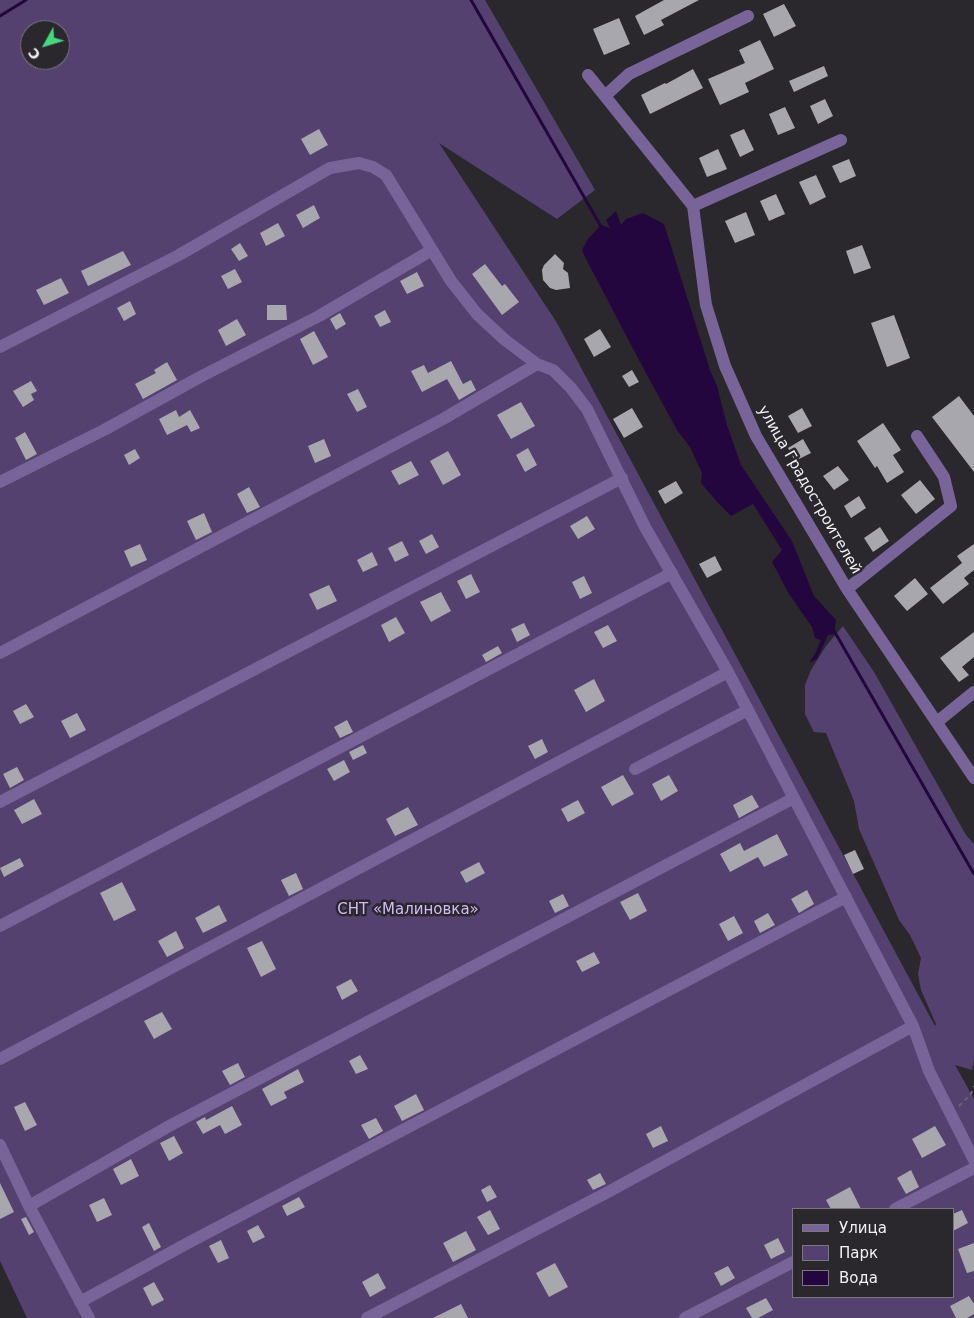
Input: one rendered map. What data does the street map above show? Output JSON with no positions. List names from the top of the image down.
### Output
{
  "streets": {
    "street": ["улица Градостроителей"]
  },
  "parks": ["СНТ «Малиновка»"],
  "legend": ["Улица", "Парк", "Вода"],
  "north": "bottom left"
}
